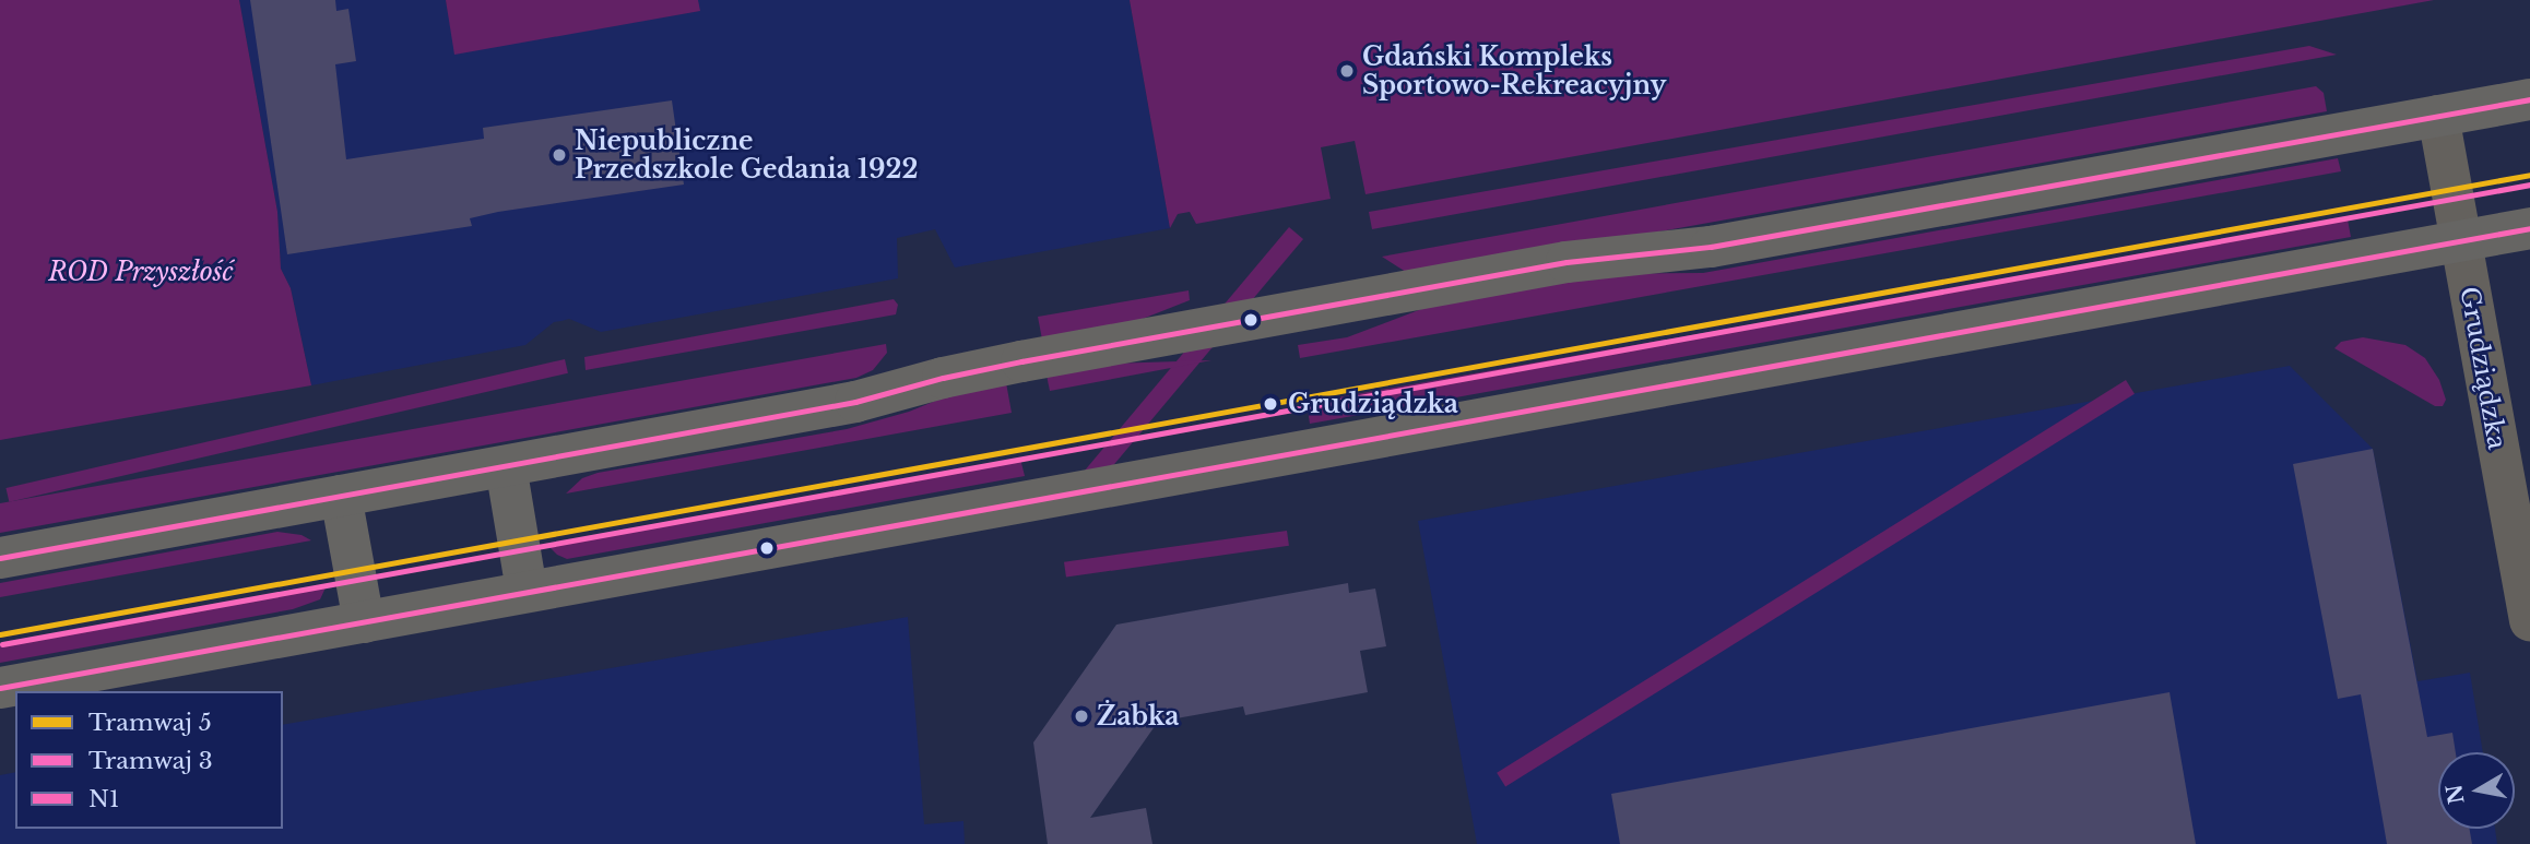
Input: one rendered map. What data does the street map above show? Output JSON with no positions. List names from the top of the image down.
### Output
{
  "streets": {
    "street": ["Grudziądzka"]
  },
  "parks": ["ROD Przyszłość"],
  "places": [
    "Gdański Kompleks Sportowo-Rekreacyjny",
    "Niepubliczne Przedszkole Gedania 1922",
    "Grudziądzka",
    "Żabka"
  ],
  "lines": ["transit line N1", "tram line 5", "tram line 3"],
  "legend": ["Tramwaj 5", "Tramwaj 3", "N1"],
  "north": "left"
}
